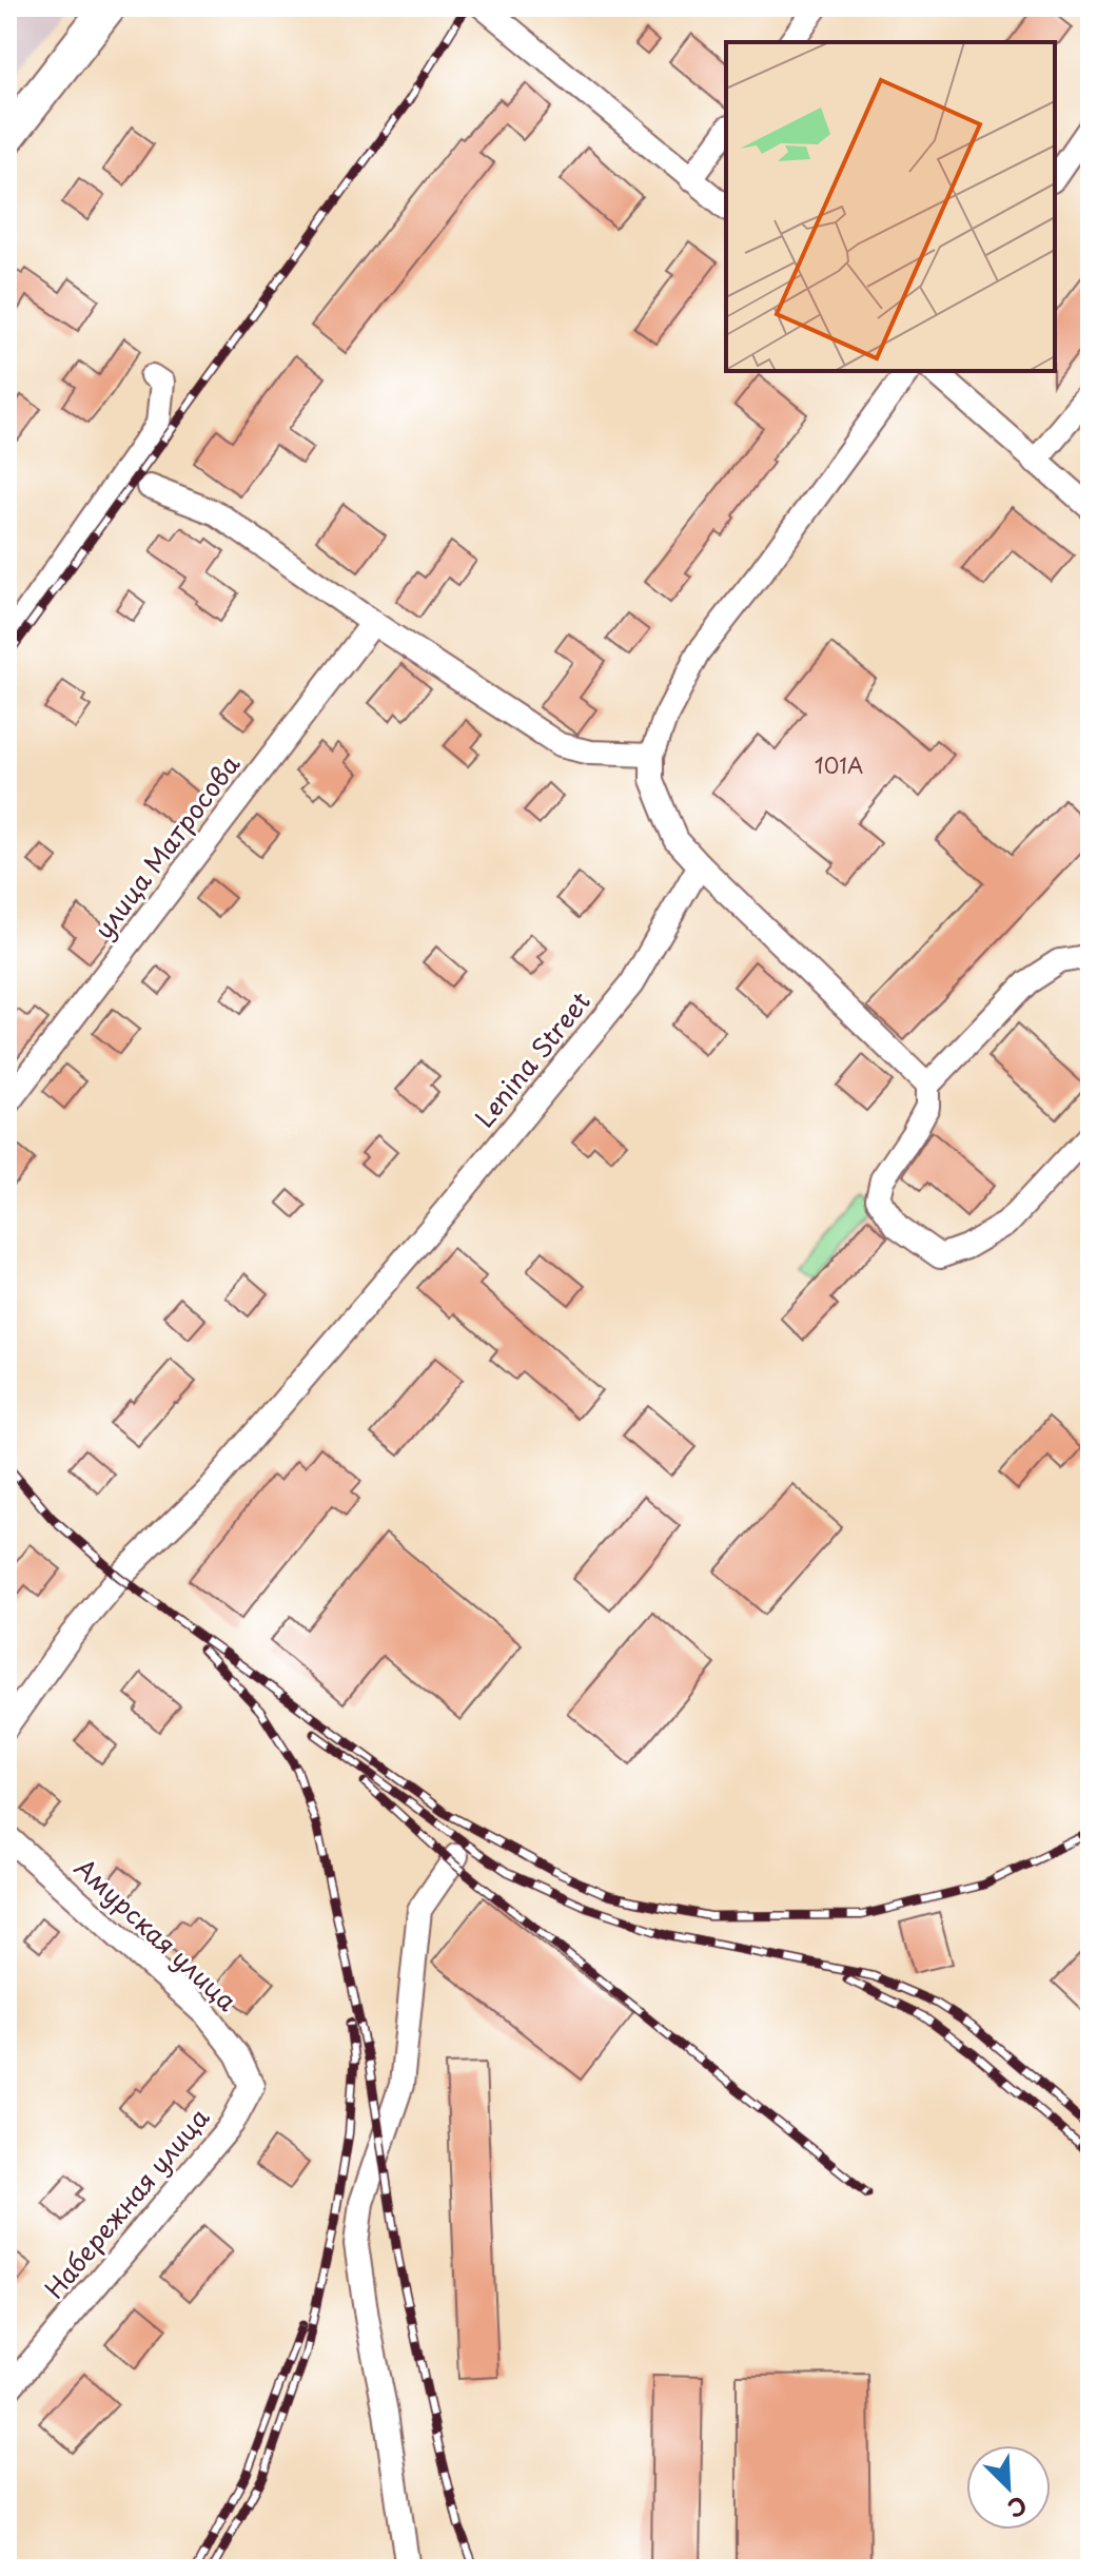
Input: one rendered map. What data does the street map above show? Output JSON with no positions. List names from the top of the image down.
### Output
{
  "streets": {
    "street": [
      "улица Матросова",
      "Lenina Street",
      "Амурская улица",
      "Набережная улица"
    ]
  },
  "crossings": [
    ["Амурская улица", "Набережная улица"]
  ],
  "house_numbers": ["101А"],
  "north": "bottom right"
}
